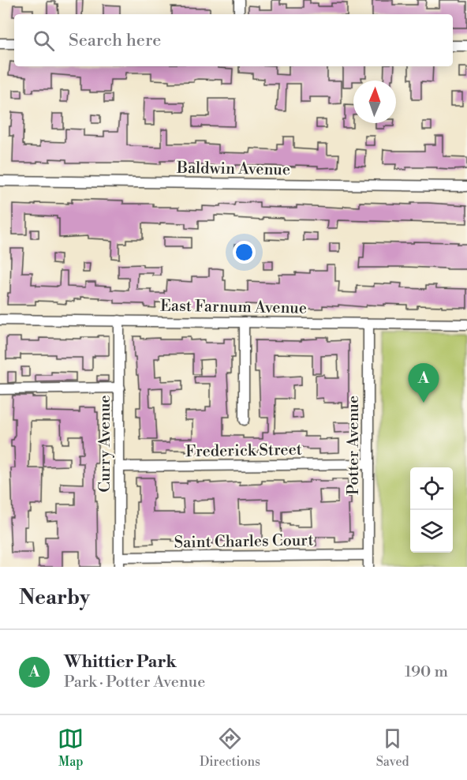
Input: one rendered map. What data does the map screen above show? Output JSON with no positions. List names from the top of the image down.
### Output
{
  "streets": {
    "street": [
      "Baldwin Avenue",
      "East Farnum Avenue",
      "Curry Avenue",
      "Potter Avenue",
      "Frederick Street",
      "Saint Charles Court"
    ]
  },
  "crossings": [
    ["East Farnum Avenue", "Curry Avenue"],
    ["East Farnum Avenue", "Potter Avenue"],
    ["Curry Avenue", "Frederick Street"],
    ["Curry Avenue", "Saint Charles Court"],
    ["Potter Avenue", "Frederick Street"],
    ["Potter Avenue", "Saint Charles Court"]
  ],
  "north": "top",
  "page": {
    "search": "Search here",
    "pins": "A",
    "heading": "Nearby",
    "list": [
      {
        "mark": "A",
        "name": "Whittier Park",
        "note": "Park · Potter Avenue",
        "value": "190 m"
      }
    ],
    "nav": ["Map", "Directions", "Saved"]
  }
}
